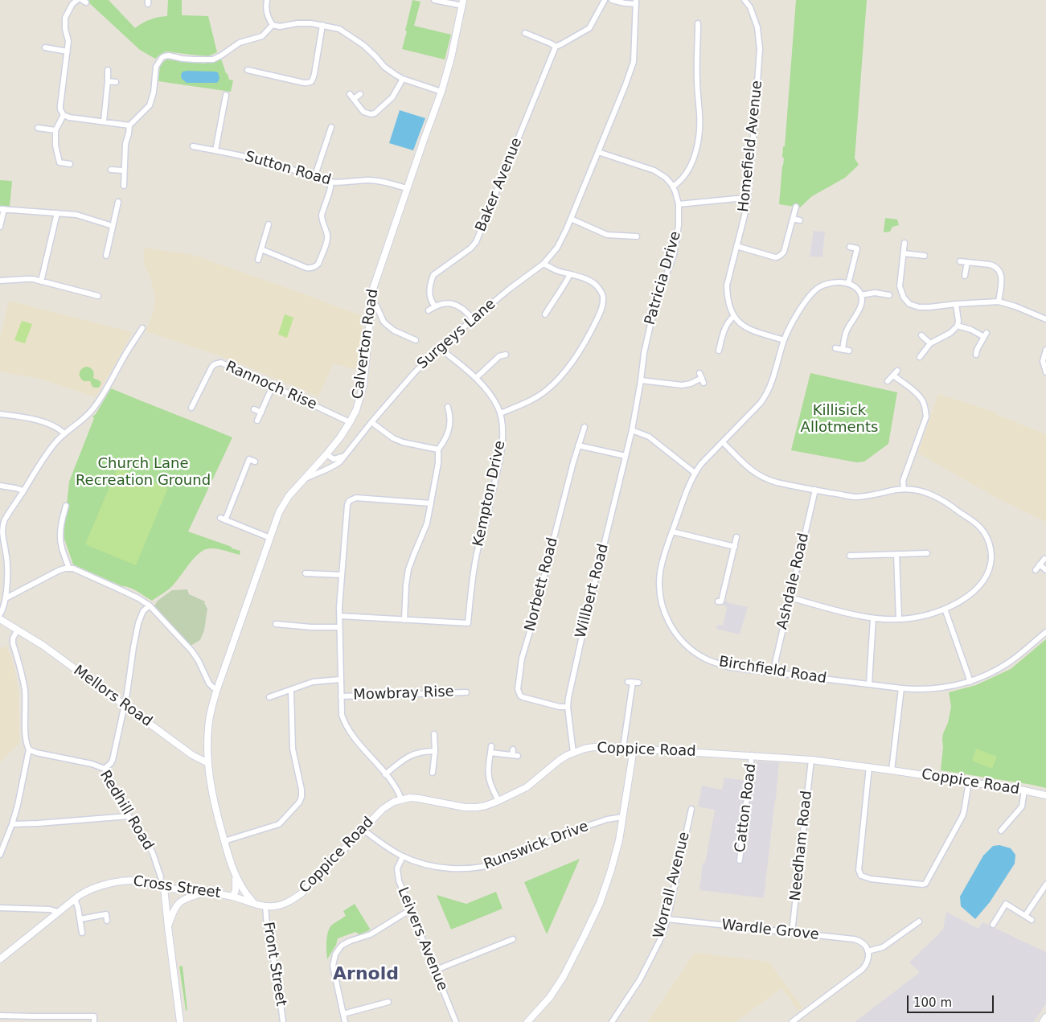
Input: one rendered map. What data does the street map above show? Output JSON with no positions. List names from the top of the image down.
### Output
{
  "streets": {
    "street": [
      "Homefield Avenue",
      "Sutton Road",
      "Baker Avenue",
      "Patricia Drive",
      "Surgeys Lane",
      "Calverton Road",
      "Rannoch Rise",
      "Kempton Drive",
      "Ashdale Road",
      "Norbett Road",
      "Willbert Road",
      "Birchfield Road",
      "Mowbray Rise",
      "Mellors Road",
      "Coppice Road",
      "Catton Road",
      "Redhill Road",
      "Runswick Drive",
      "Needham Road",
      "Worrall Avenue",
      "Cross Street",
      "Wardle Grove",
      "Leivers Avenue",
      "Front Street"
    ]
  },
  "crossings": [
    ["Homefield Avenue", "Birchfield Road"],
    ["Sutton Road", "Calverton Road"],
    ["Patricia Drive", "Surgeys Lane"],
    ["Patricia Drive", "Willbert Road"],
    ["Surgeys Lane", "Calverton Road"],
    ["Surgeys Lane", "Kempton Drive"],
    ["Calverton Road", "Rannoch Rise"],
    ["Calverton Road", "Mellors Road"],
    ["Ashdale Road", "Birchfield Road"],
    ["Norbett Road", "Willbert Road"],
    ["Willbert Road", "Coppice Road"],
    ["Coppice Road", "Catton Road"],
    ["Coppice Road", "Runswick Drive"],
    ["Coppice Road", "Needham Road"],
    ["Coppice Road", "Cross Street"],
    ["Coppice Road", "Front Street"],
    ["Runswick Drive", "Leivers Avenue"],
    ["Needham Road", "Wardle Grove"],
    ["Worrall Avenue", "Wardle Grove"]
  ],
  "districts": ["Arnold"],
  "parks": ["Killisick Allotments", "Church Lane Recreation Ground"],
  "scale_bar": "100 m"
}
